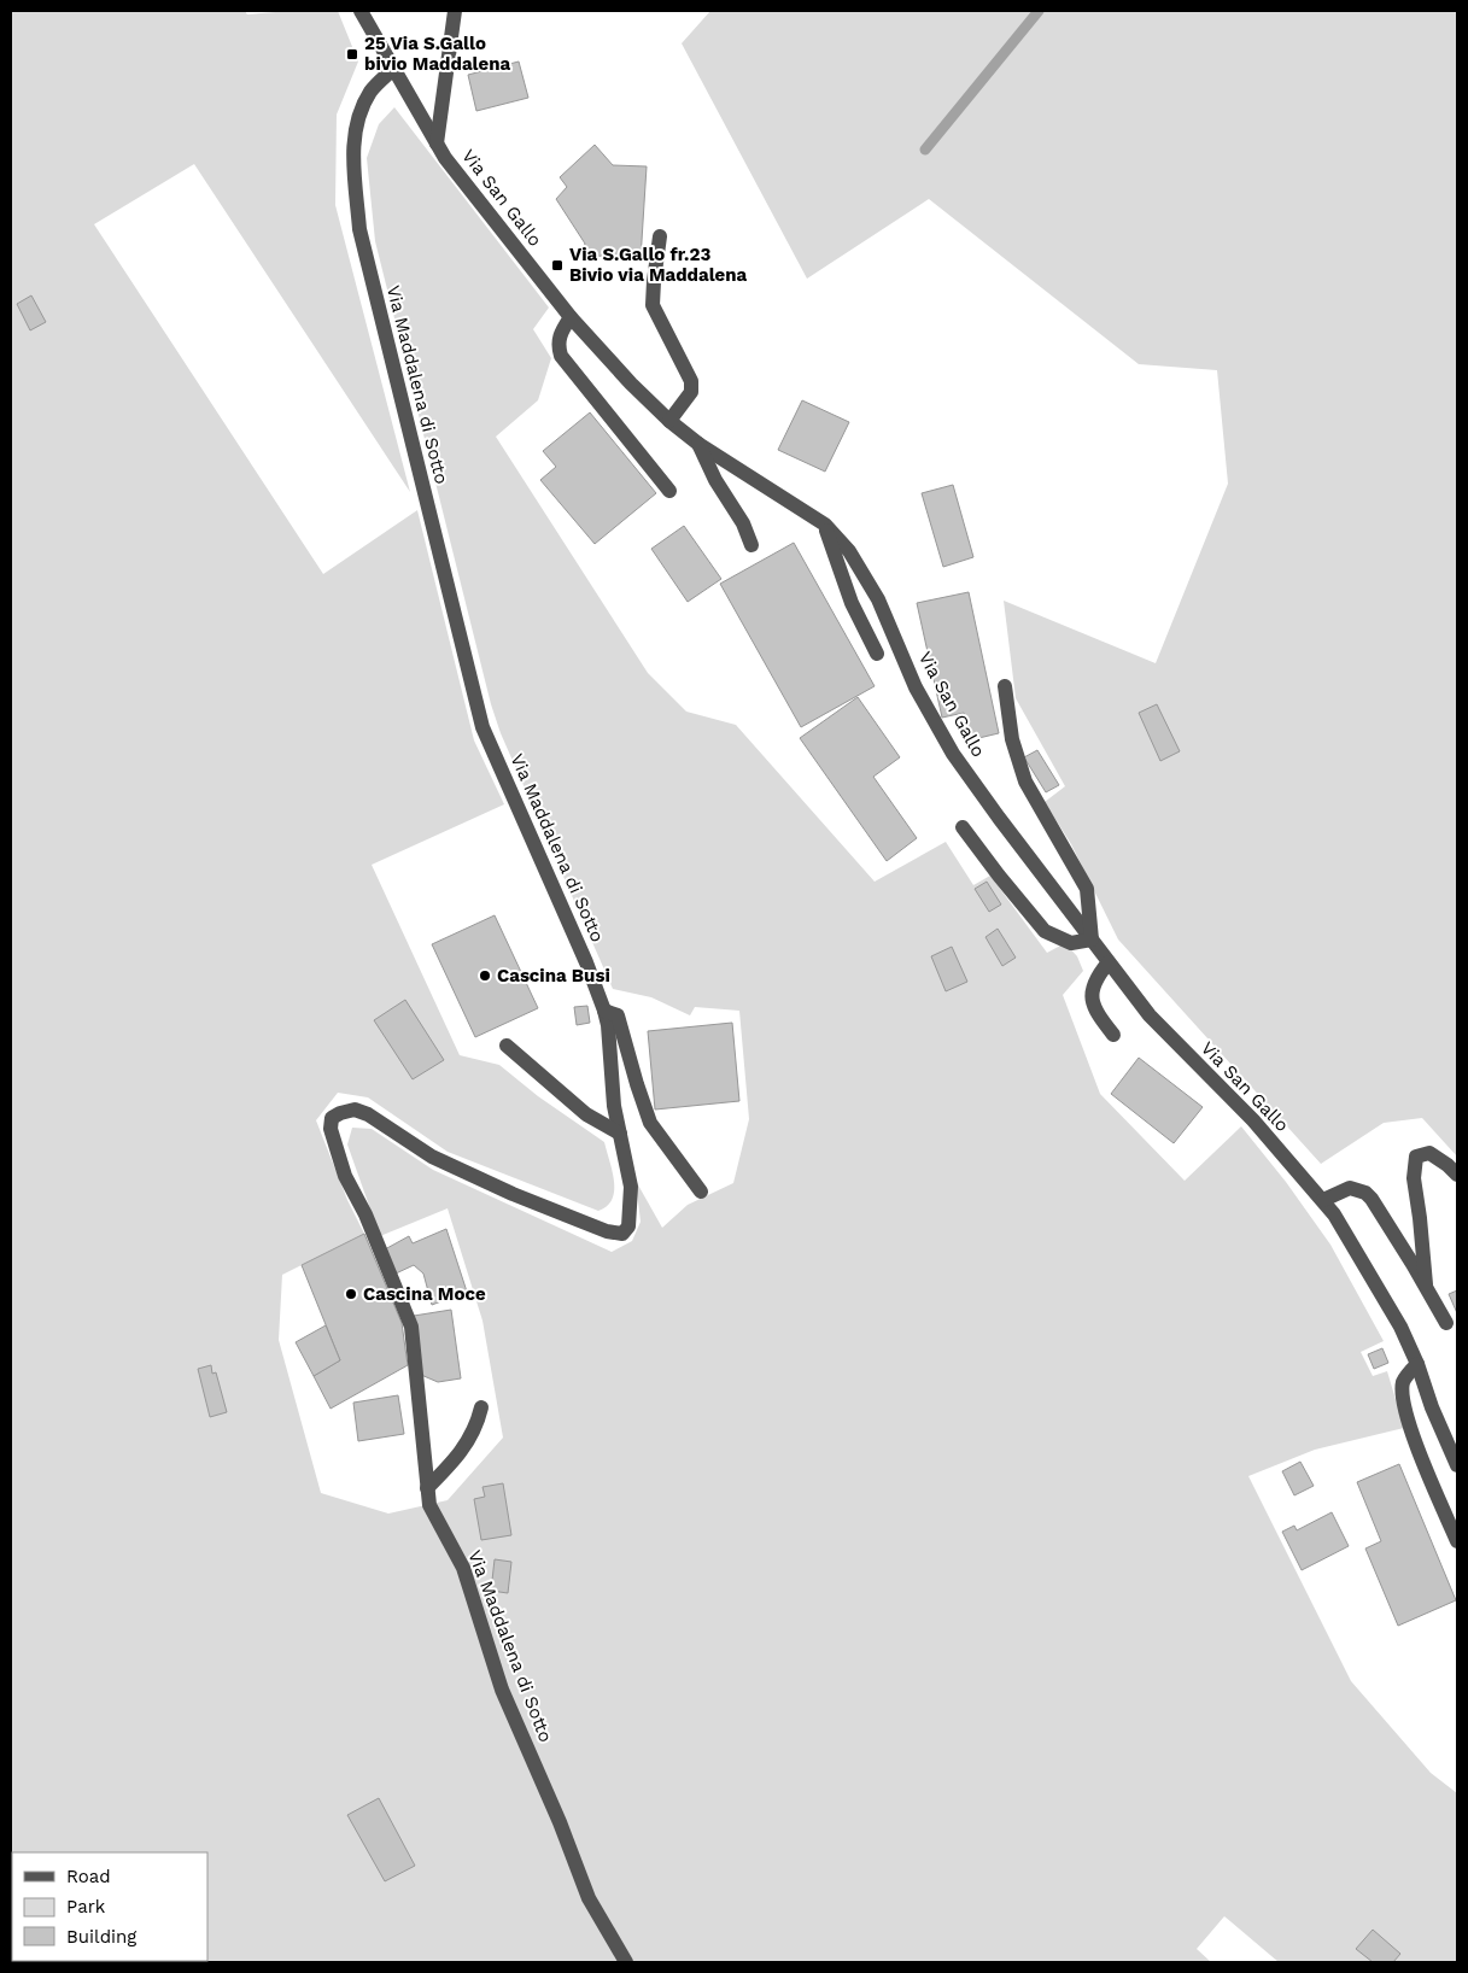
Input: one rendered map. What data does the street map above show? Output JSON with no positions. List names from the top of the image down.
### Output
{
  "streets": {
    "street": ["Via San Gallo", "Via Maddalena di Sotto"]
  },
  "crossings": [
    ["Via San Gallo", "Via Maddalena di Sotto"]
  ],
  "places": {
    "transit": ["25 Via S.Gallo bivio Maddalena", "Via S.Gallo fr.23 Bivio via Maddalena"],
    "other": ["Cascina Busi", "Cascina Moce"]
  },
  "legend": ["Road", "Park", "Building"]
}
